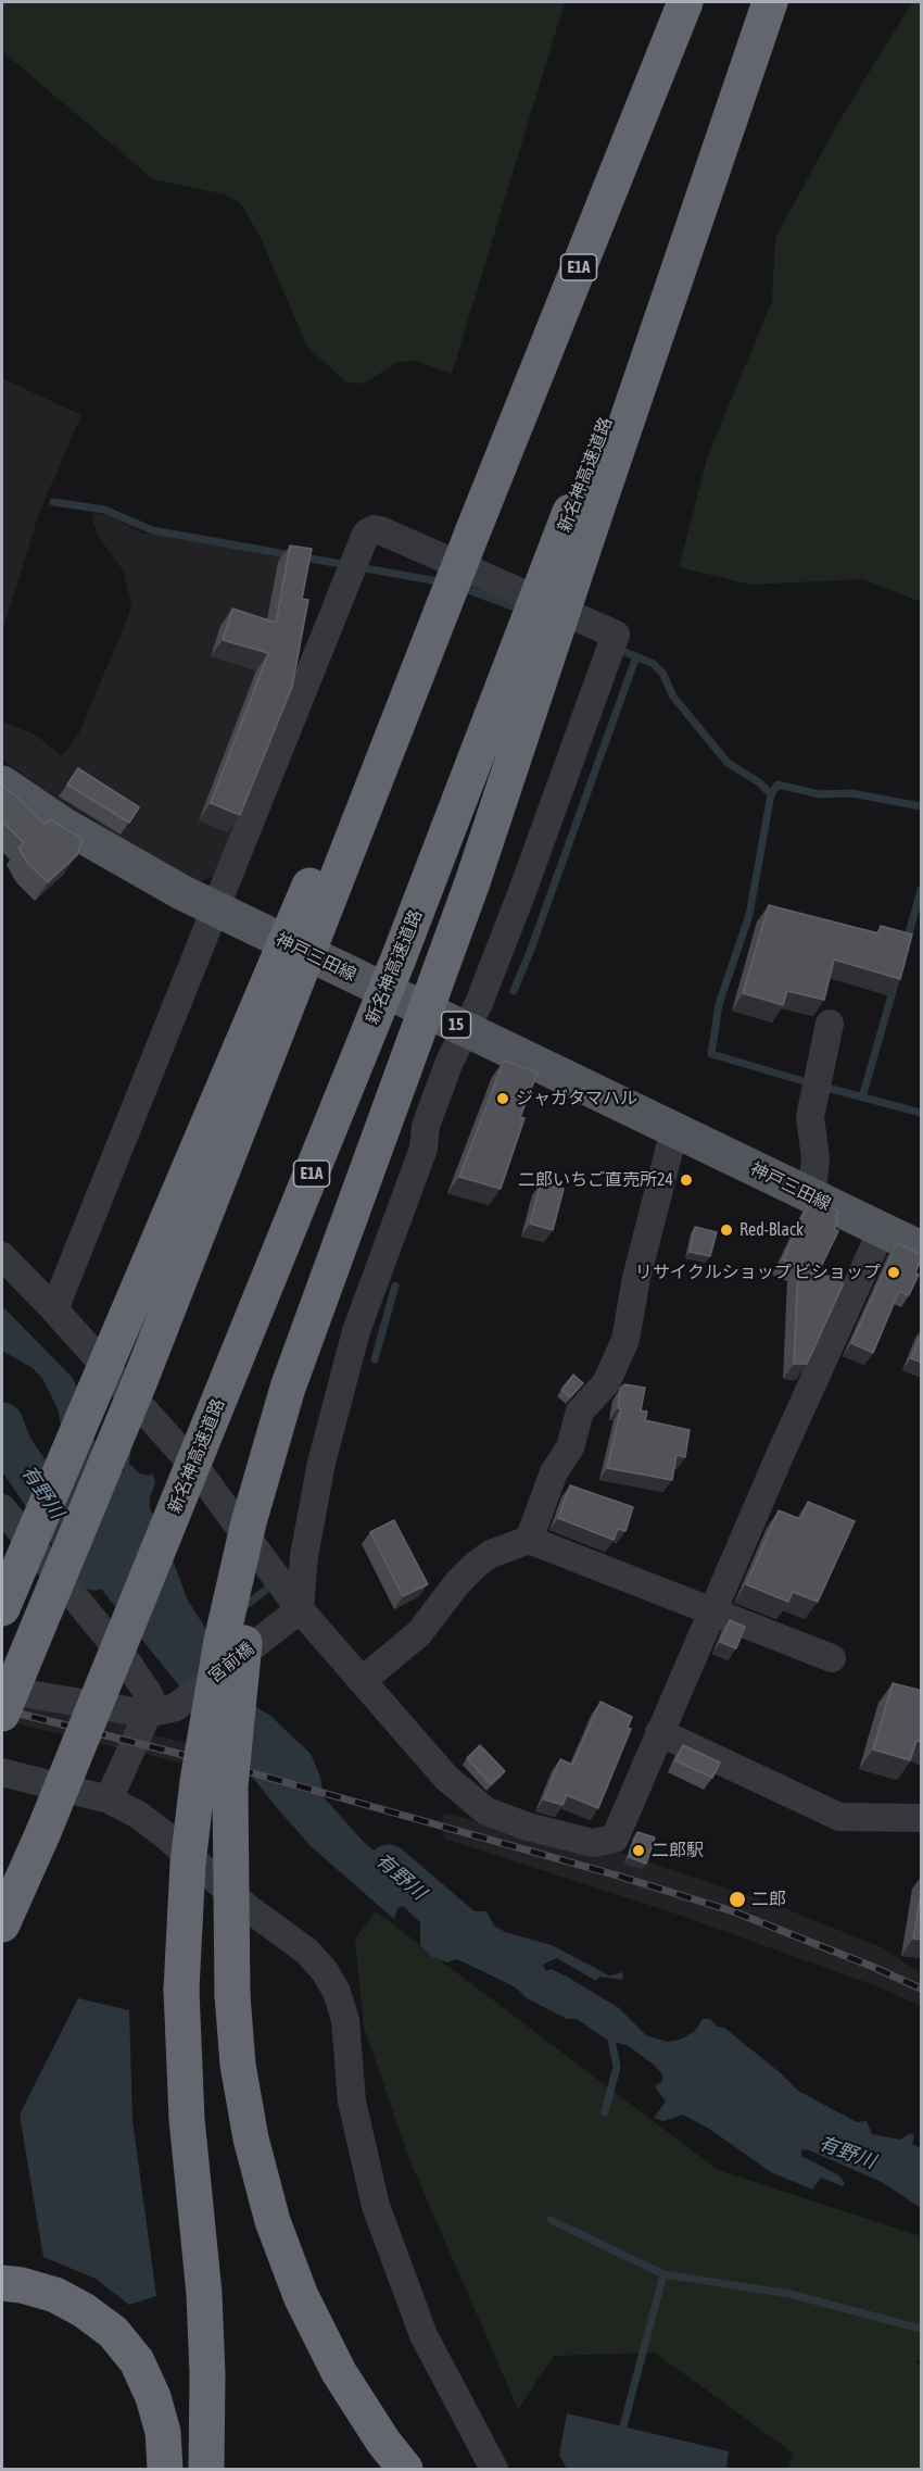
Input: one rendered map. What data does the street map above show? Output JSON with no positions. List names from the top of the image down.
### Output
{
  "streets": {
    "highway": ["E1A", "新名神高速道路"],
    "main road": ["神戸三田線", "15"],
    "street": ["宮前橋"]
  },
  "water": ["有野川"],
  "places": [
    "ジャガタマハル",
    "二郎いちご直売所24",
    "Red-Black",
    "リサイクルショップ ビショップ",
    "二郎駅",
    "二郎"
  ]
}
